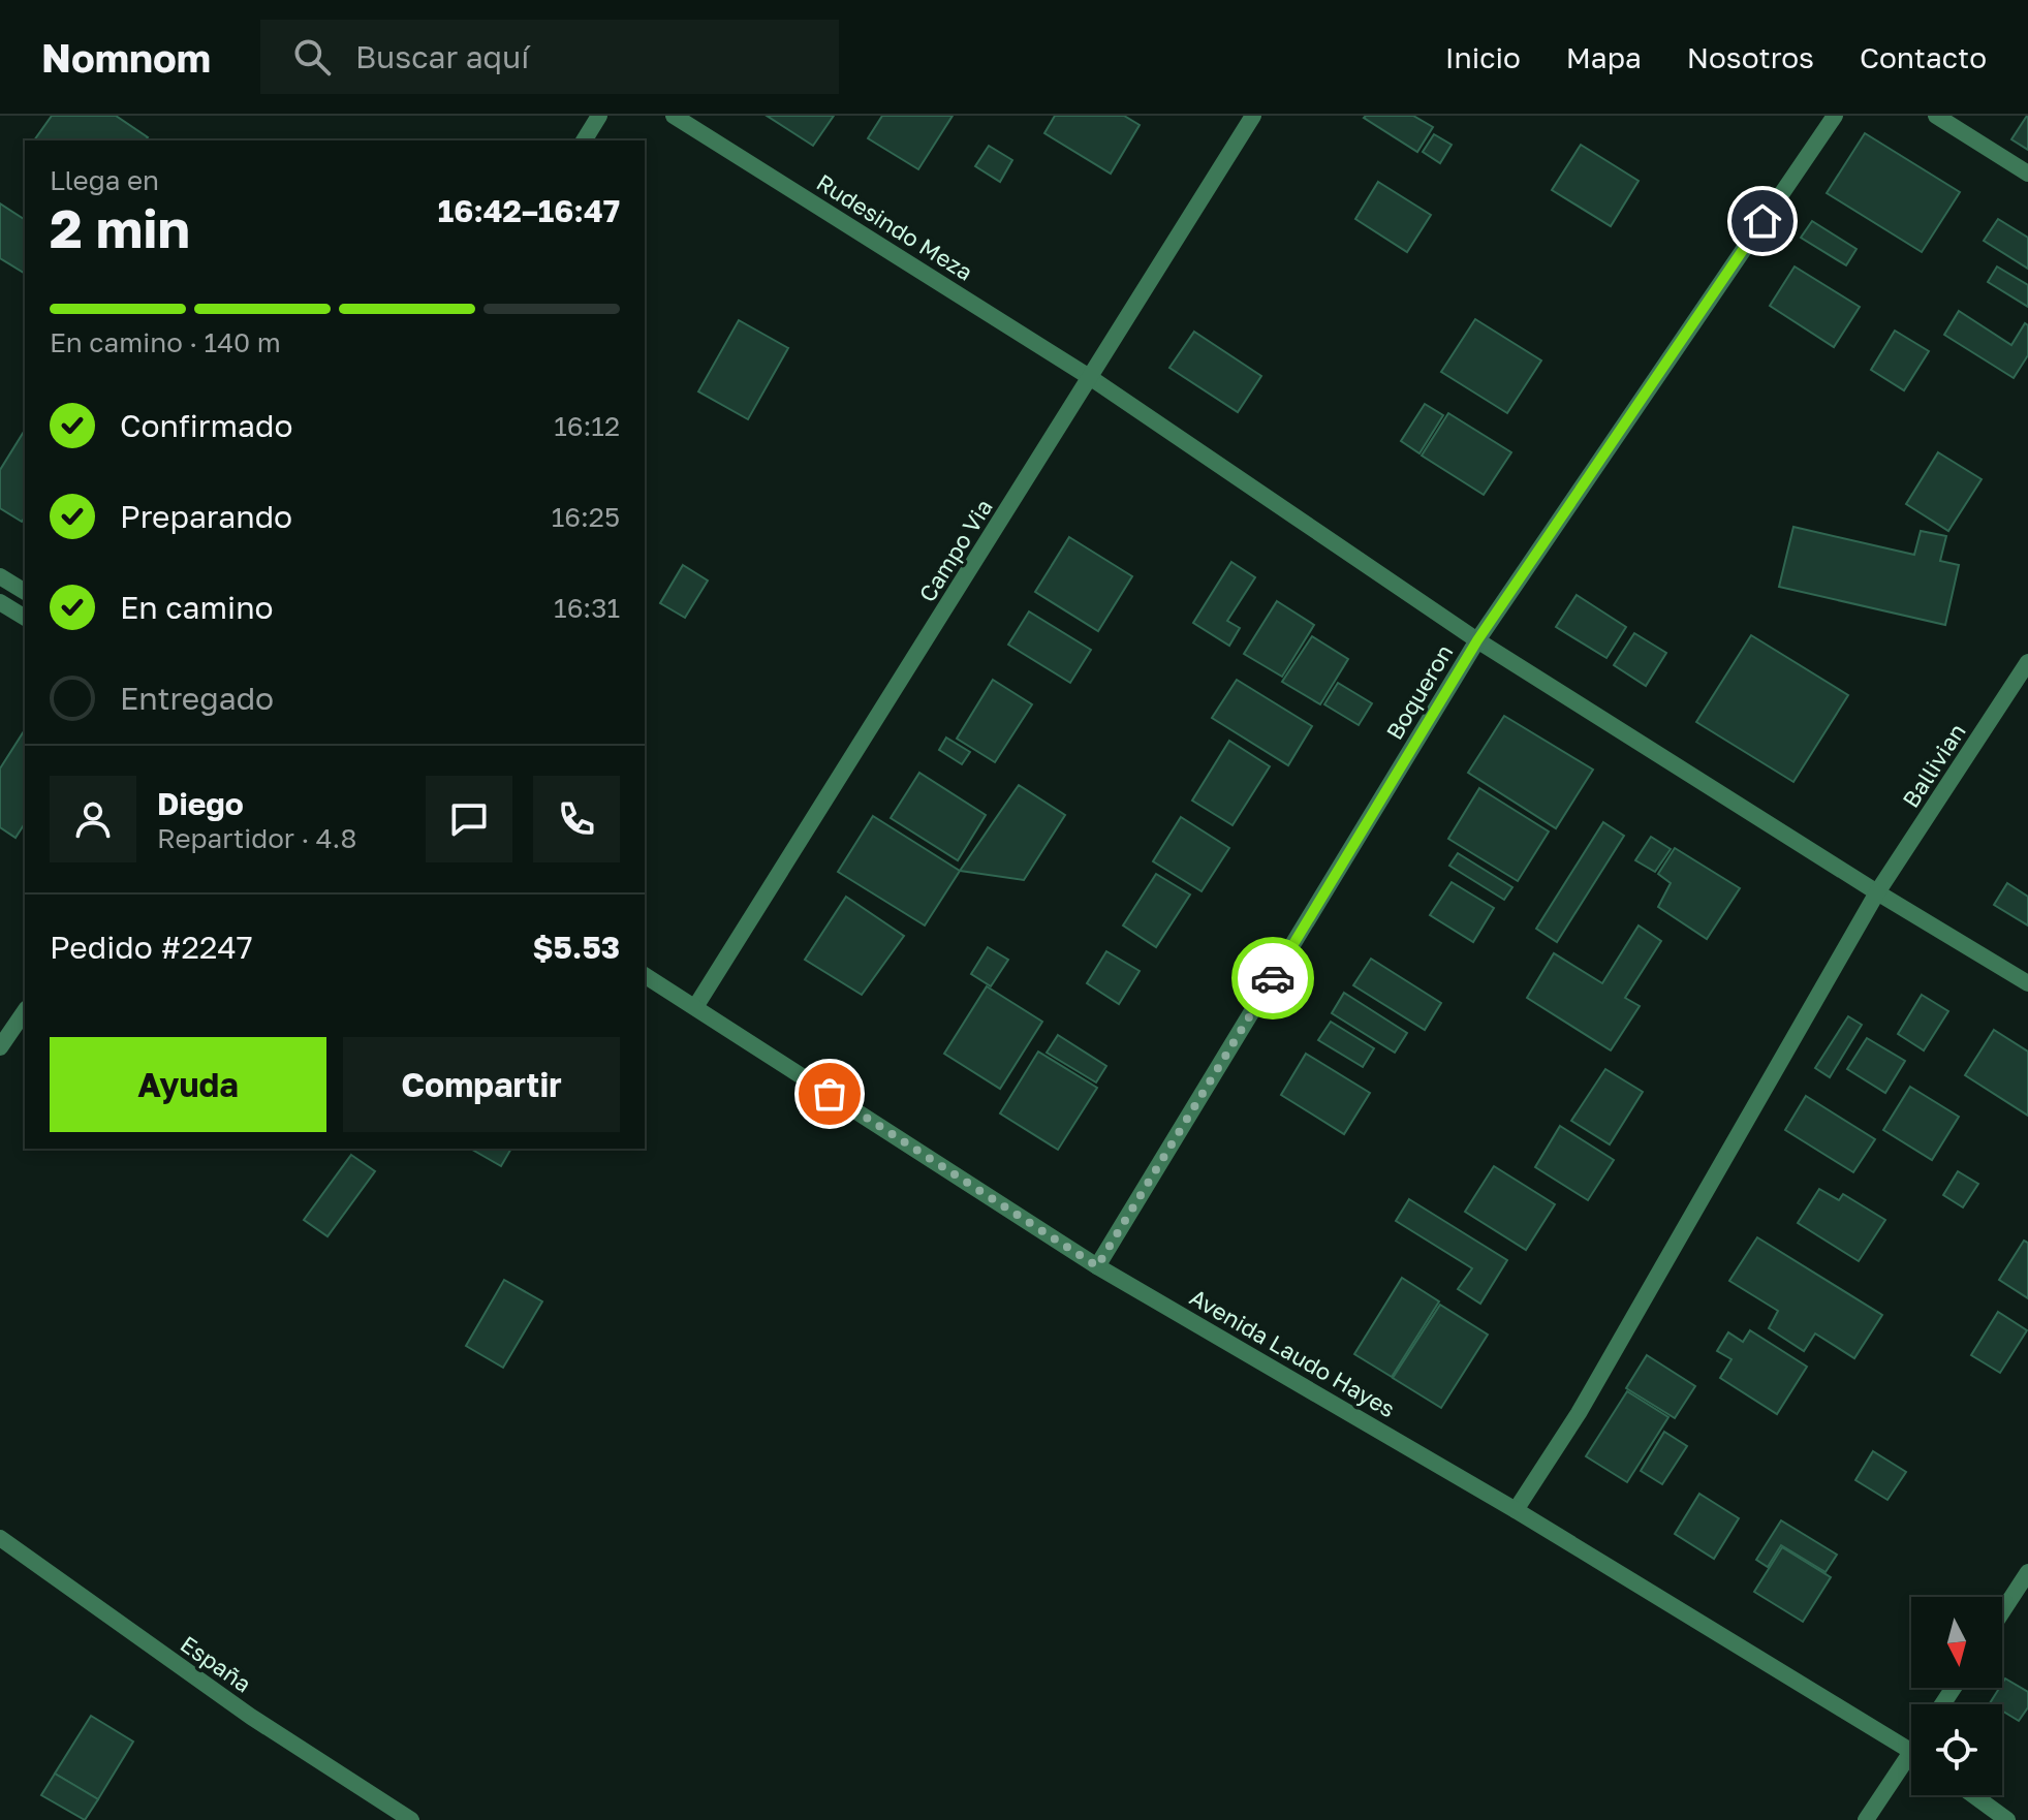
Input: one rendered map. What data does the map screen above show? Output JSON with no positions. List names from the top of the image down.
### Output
{
  "streets": {
    "street": [
      "Rudesindo Meza",
      "Campo Via",
      "Boqueron",
      "Ballivian",
      "Avenida Laudo Hayes",
      "España"
    ]
  },
  "crossings": [
    ["Rudesindo Meza", "Campo Via"],
    ["Rudesindo Meza", "Boqueron"],
    ["Rudesindo Meza", "Ballivian"],
    ["Campo Via", "Avenida Laudo Hayes"],
    ["Boqueron", "Avenida Laudo Hayes"],
    ["Ballivian", "Avenida Laudo Hayes"]
  ],
  "north": "bottom",
  "page": {
    "header": "Nomnom",
    "search": "Buscar aquí",
    "nav": [
      "Inicio",
      "Mapa",
      "Nosotros",
      "Contacto"
    ],
    "heading": ["2 min", "Llega en", "16:42–16:47"],
    "panel": [
      "Diego",
      "Repartidor · 4.8",
      "Pedido #2247",
      "$5.53"
    ],
    "bar": "En camino · 140 m",
    "list": [
      ["Confirmado", "16:12"],
      ["Preparando", "16:25"],
      ["En camino", "16:31"],
      "Entregado"
    ],
    "buttons": ["Ayuda", "Compartir"]
  }
}
